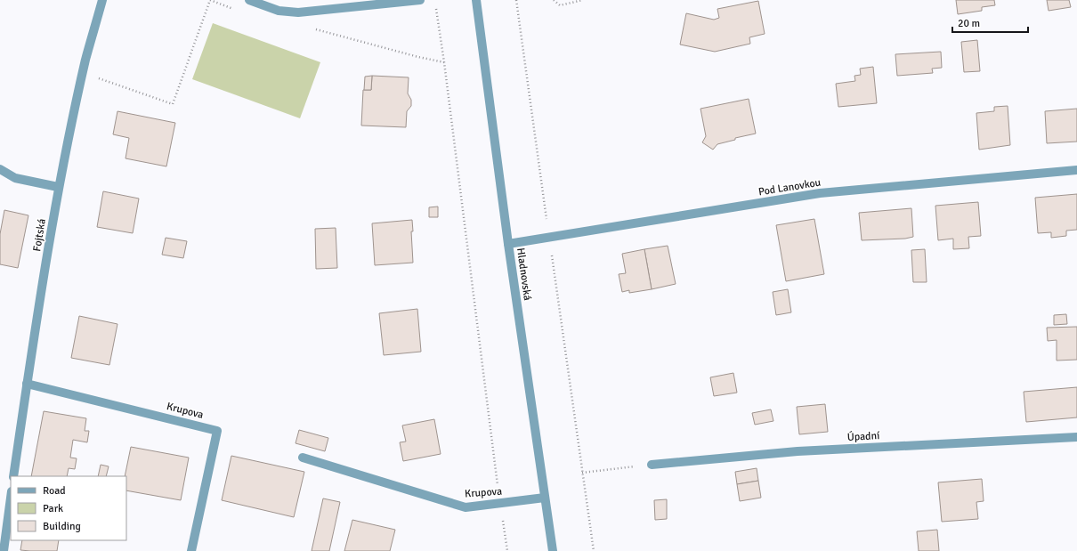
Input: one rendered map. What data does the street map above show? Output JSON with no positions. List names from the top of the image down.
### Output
{
  "streets": {
    "street": [
      "Pod Lanovkou",
      "Fojtská",
      "Hladnovská",
      "Krupova",
      "Úpadní"
    ]
  },
  "crossings": [
    ["Pod Lanovkou", "Hladnovská"],
    ["Fojtská", "Krupova"],
    ["Hladnovská", "Krupova"]
  ],
  "legend": ["Road", "Park", "Building"],
  "scale_bar": "20 m"
}
